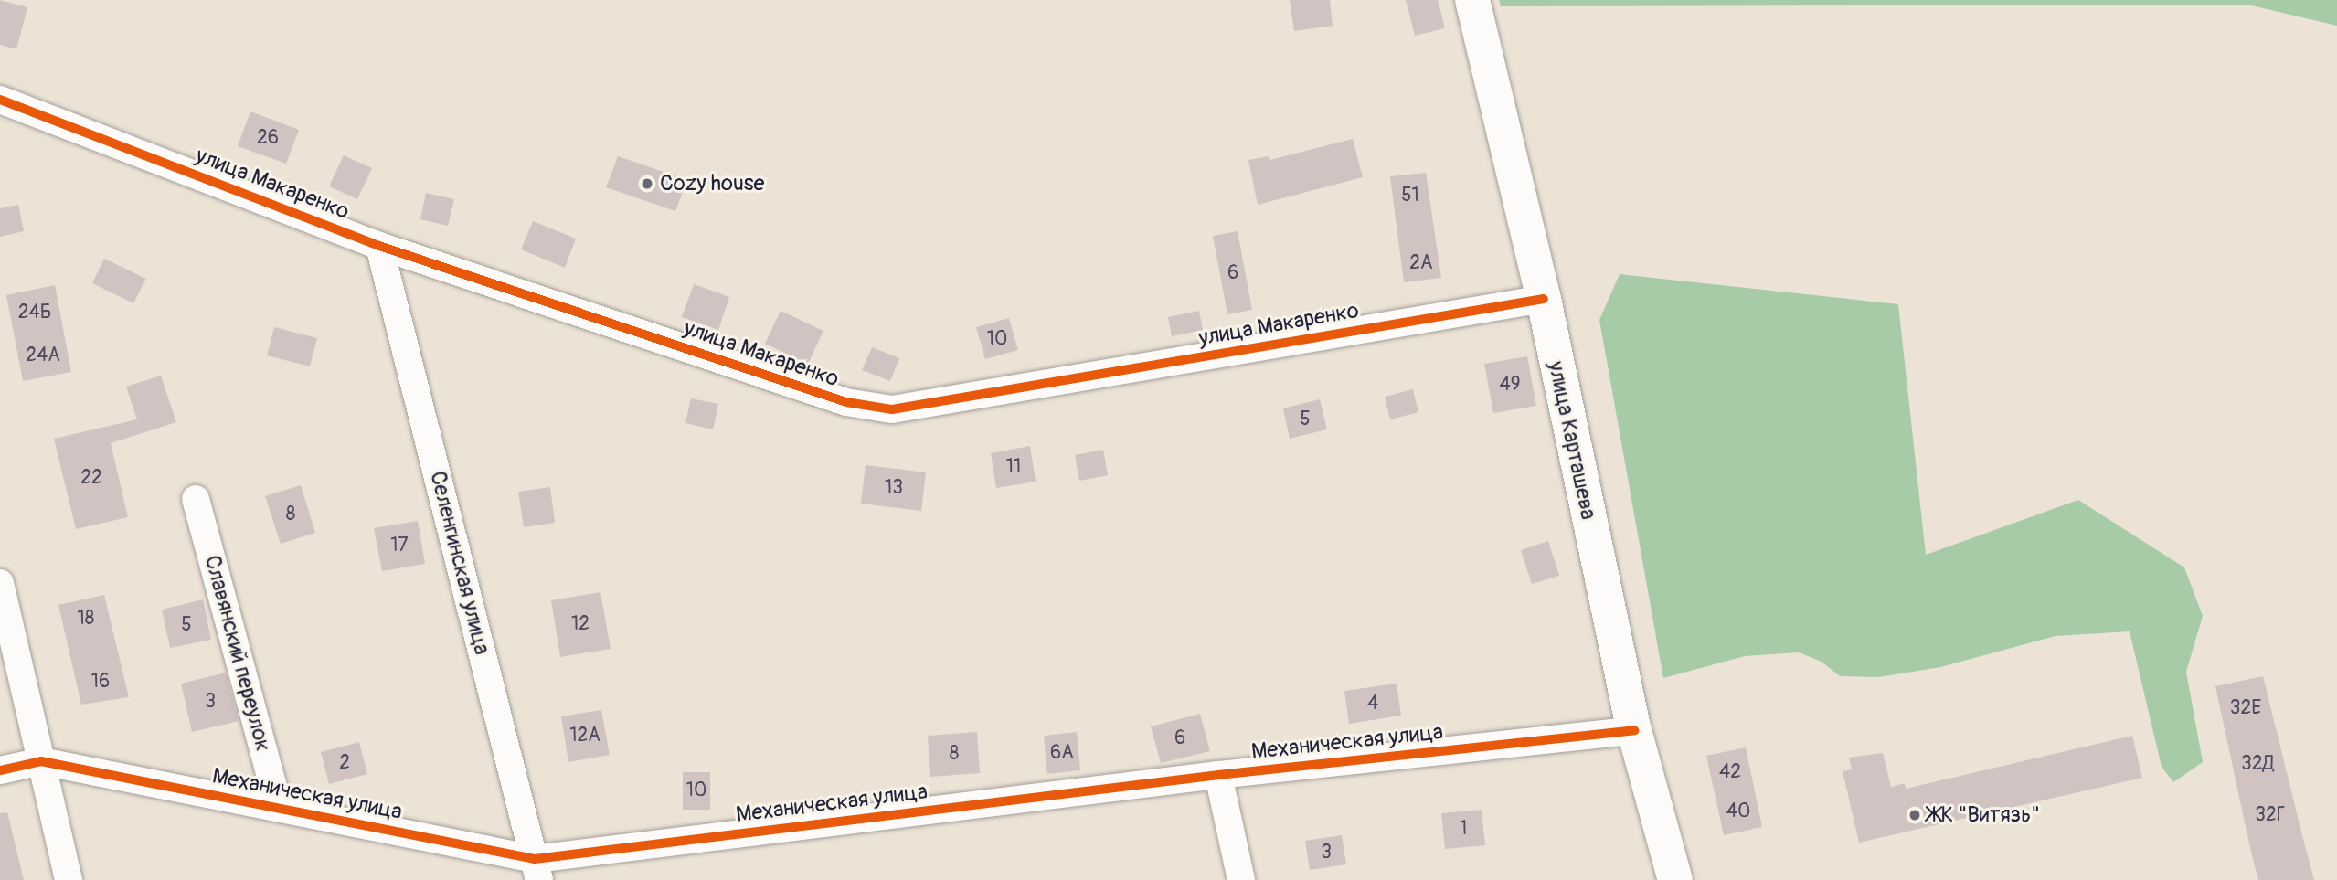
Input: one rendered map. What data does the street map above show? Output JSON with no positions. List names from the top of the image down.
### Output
{
  "streets": {
    "main road": ["улица Карташева"],
    "street": [
      "улица Макаренко",
      "Селенгинская улица",
      "Славянский переулок",
      "Механическая улица"
    ]
  },
  "crossings": [
    ["улица Макаренко", "улица Карташева"],
    ["улица Макаренко", "Селенгинская улица"],
    ["улица Карташева", "Механическая улица"],
    ["Селенгинская улица", "Механическая улица"],
    ["Славянский переулок", "Механическая улица"]
  ],
  "places": ["Cozy house", "ЖК \"Витязь\""],
  "house_numbers": [
    "26",
    "51",
    "2А",
    "6",
    "24Б",
    "10",
    "24А",
    "49",
    "5",
    "11",
    "22",
    "13",
    "8",
    "17",
    "18",
    "12",
    "5",
    "16",
    "3",
    "4",
    "32Е",
    "12А",
    "6",
    "6А",
    "8",
    "2",
    "32Д",
    "42",
    "10",
    "40",
    "32Г",
    "1",
    "3"
  ]
}
